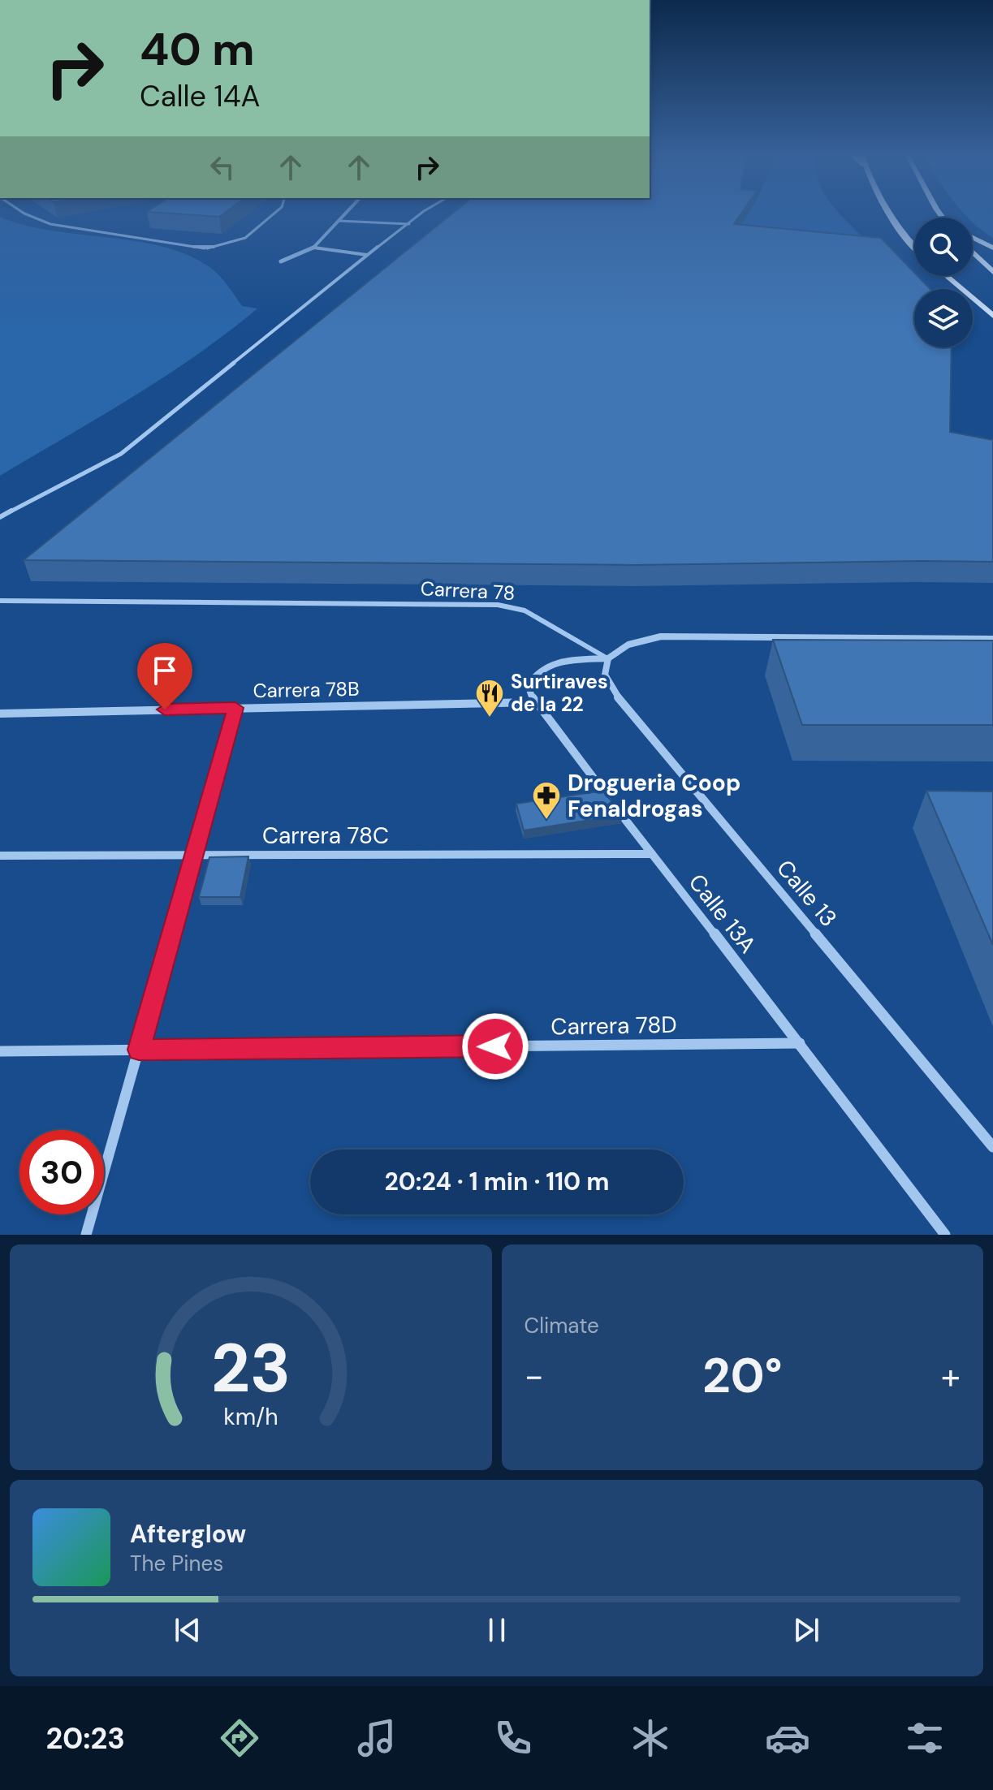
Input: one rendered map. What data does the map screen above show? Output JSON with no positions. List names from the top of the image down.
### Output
{
  "streets": {
    "street": [
      "Carrera 78B",
      "Carrera 78C",
      "Calle 13",
      "Calle 13A",
      "Carrera 78D"
    ],
    "lane": ["Carrera 78"]
  },
  "crossings": [
    ["Carrera 78", "Calle 13"],
    ["Carrera 78B", "Calle 13A"],
    ["Carrera 78C", "Calle 13A"],
    ["Calle 13A", "Carrera 78D"]
  ],
  "places": {
    "restaurant": ["Surtiraves de la 22"],
    "pharmacy": ["Drogueria Coop Fenaldrogas"]
  },
  "page": {
    "turn": ["40 m", "Calle 14A"],
    "limit": "30",
    "trip": "20:24 · 1 min · 110 m",
    "tile": "Climate",
    "heat": ["−", "20°", "+"],
    "song": ["Afterglow", "The Pines"],
    "tabs": "20:23",
    "gauge": ["23", "km/h"]
  }
}
